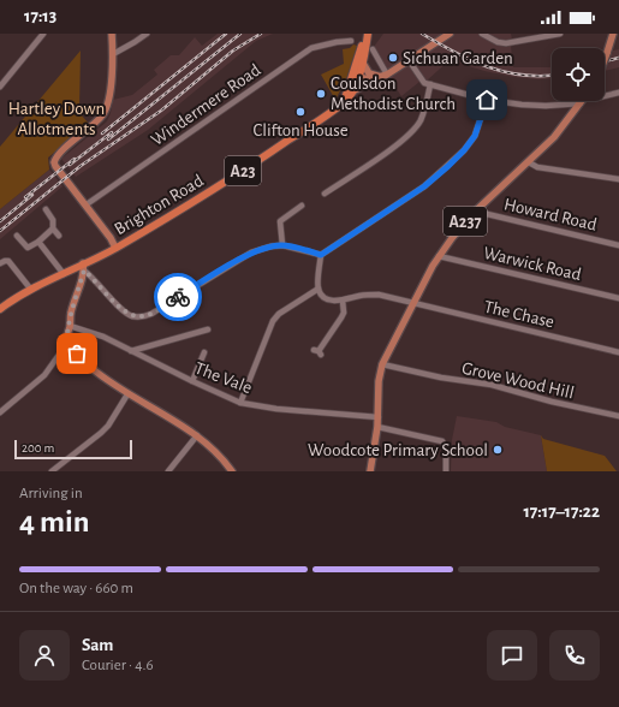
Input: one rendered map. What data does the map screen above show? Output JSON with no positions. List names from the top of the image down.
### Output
{
  "streets": {
    "highway": ["A23", "Brighton Road"],
    "main road": ["A237"],
    "street": [
      "Windermere Road",
      "Howard Road",
      "Warwick Road",
      "The Chase",
      "The Vale",
      "Grove Wood Hill"
    ]
  },
  "crossings": [
    ["A23", "Brighton Road"],
    ["Howard Road", "A237"],
    ["A237", "Warwick Road"],
    ["A237", "The Chase"],
    ["A237", "The Vale"],
    ["A237", "Grove Wood Hill"]
  ],
  "parks": ["Hartley Down Allotments"],
  "places": [
    "Sichuan Garden",
    "Coulsdon Methodist Church",
    "Clifton House",
    "Woodcote Primary School"
  ],
  "scale_bar": "200 m",
  "page": {
    "status": "17:13",
    "scale": "200 m",
    "heading": ["4 min", "Arriving in", "17:17–17:22"],
    "panel": ["Sam", "Courier · 4.6"],
    "bar": "On the way · 660 m"
  }
}
